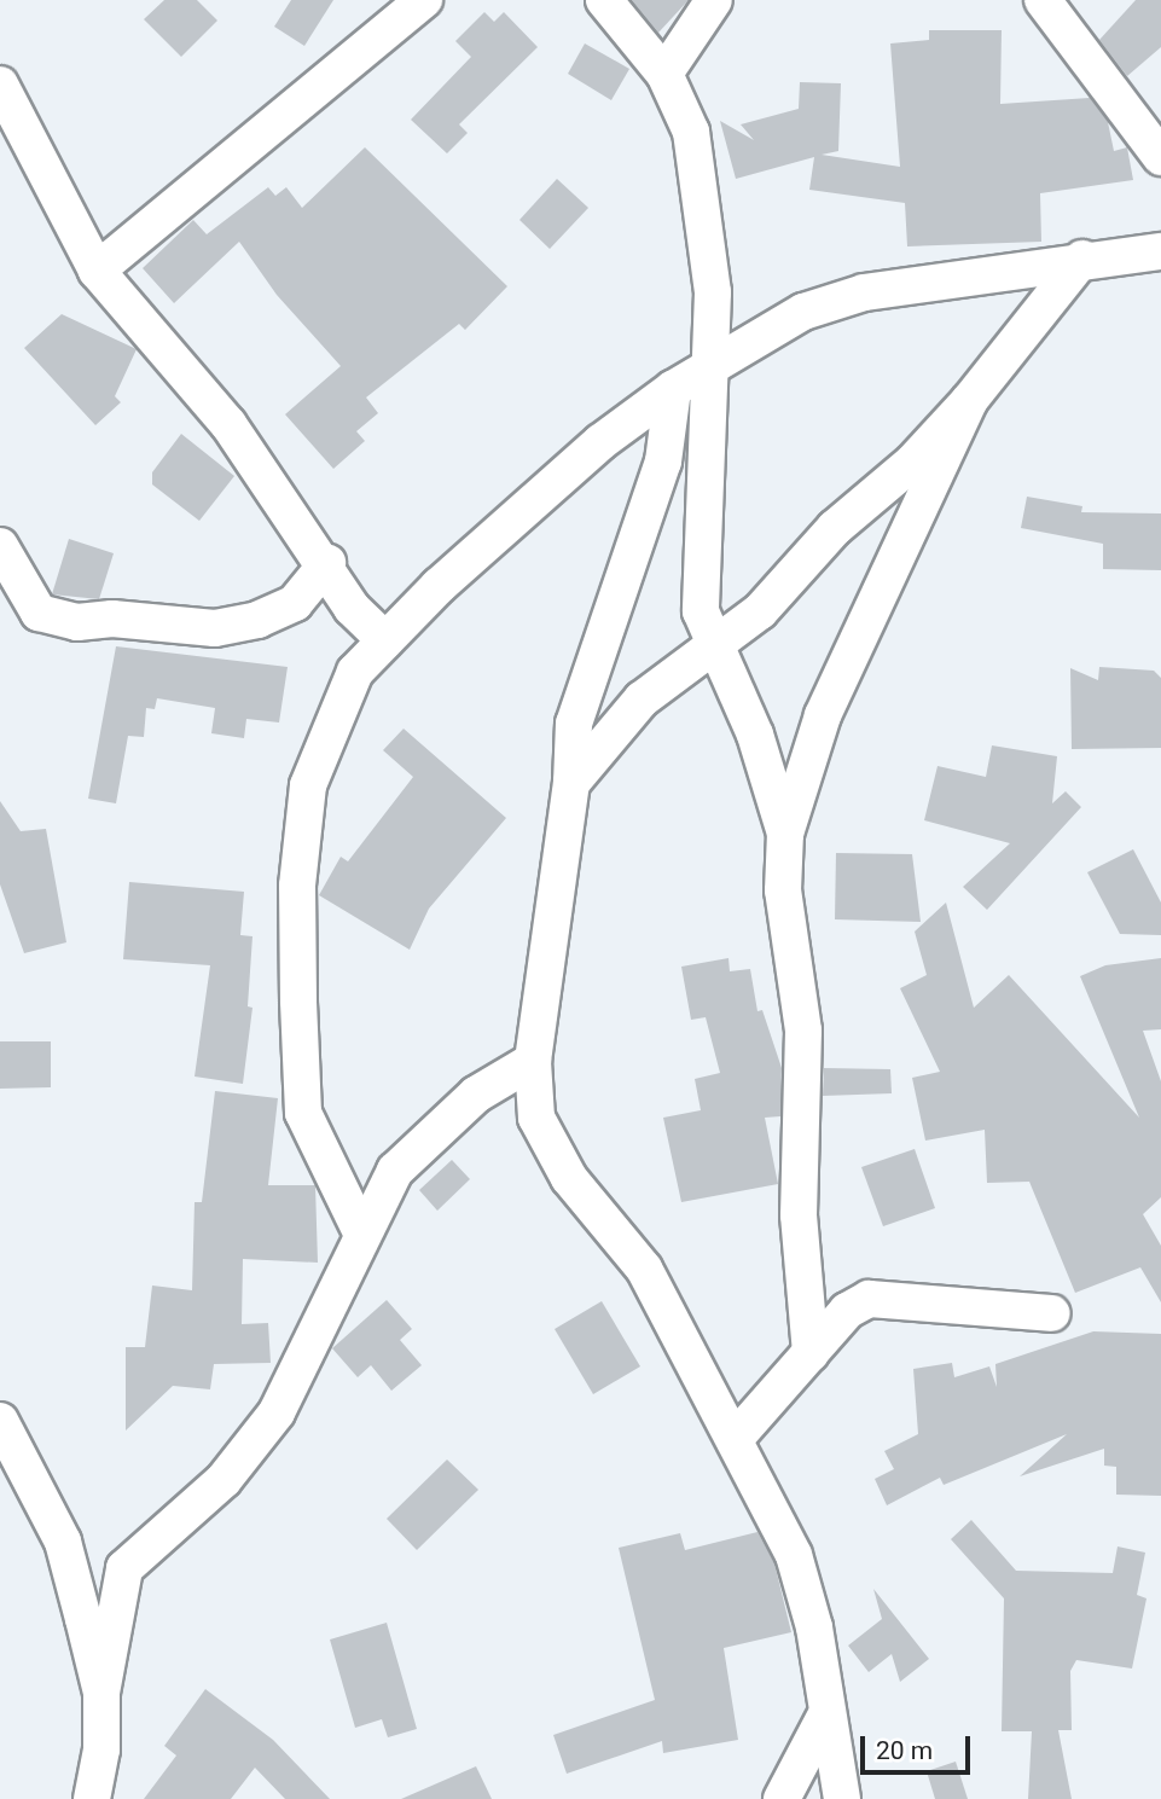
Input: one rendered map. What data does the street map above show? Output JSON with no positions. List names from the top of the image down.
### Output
{
  "scale_bar": "20 m"
}
